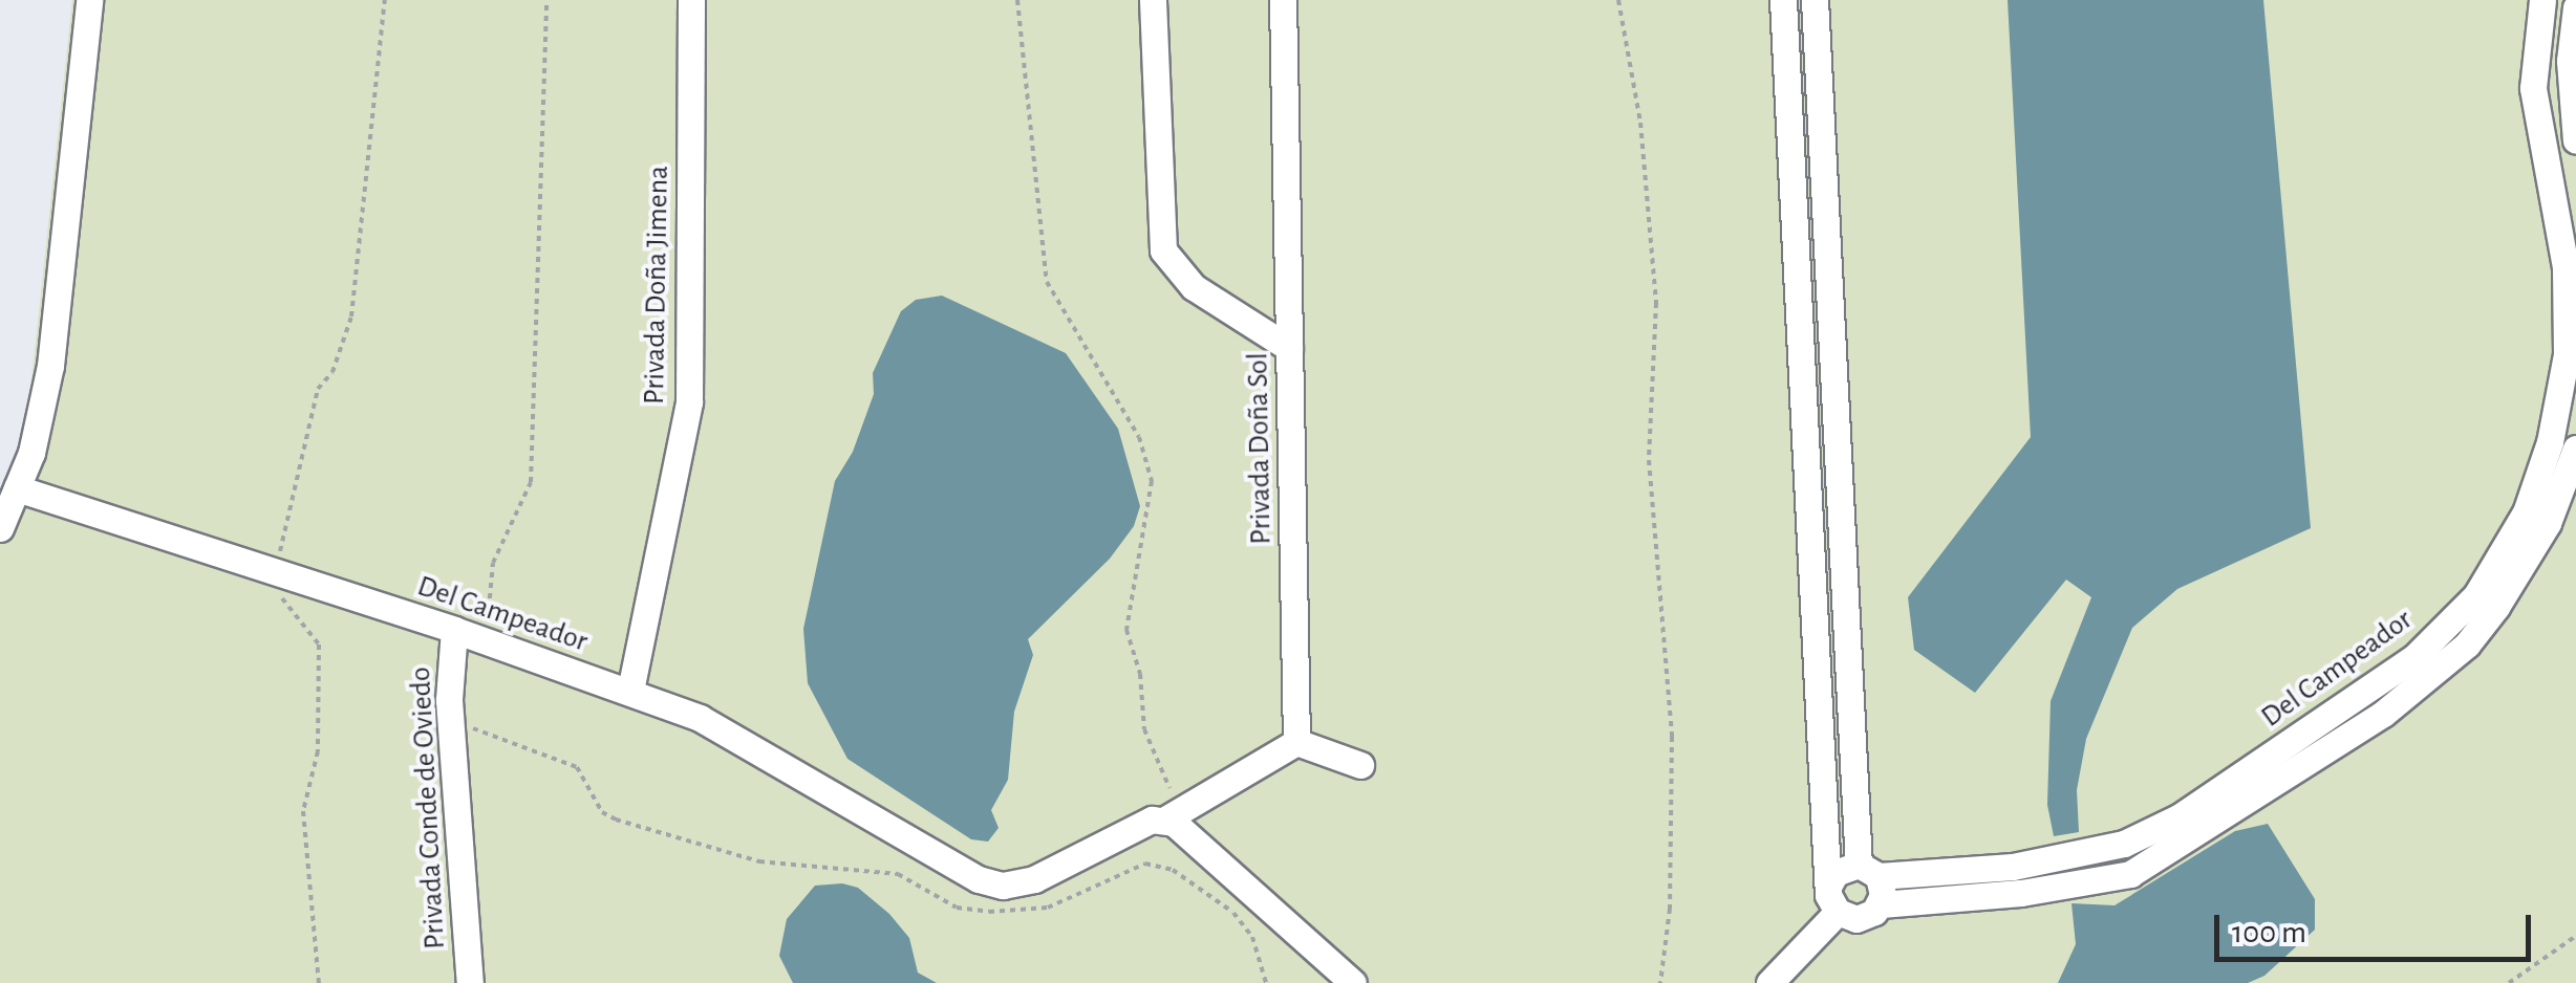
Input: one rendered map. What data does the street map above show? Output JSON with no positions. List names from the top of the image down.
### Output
{
  "streets": {
    "street": [
      "Privada Doña Jimena",
      "Privada Doña Sol",
      "Del Campeador",
      "Privada Conde de Oviedo"
    ]
  },
  "crossings": [
    ["Privada Doña Jimena", "Del Campeador"],
    ["Del Campeador", "Privada Conde de Oviedo"]
  ],
  "scale_bar": "100 m"
}
